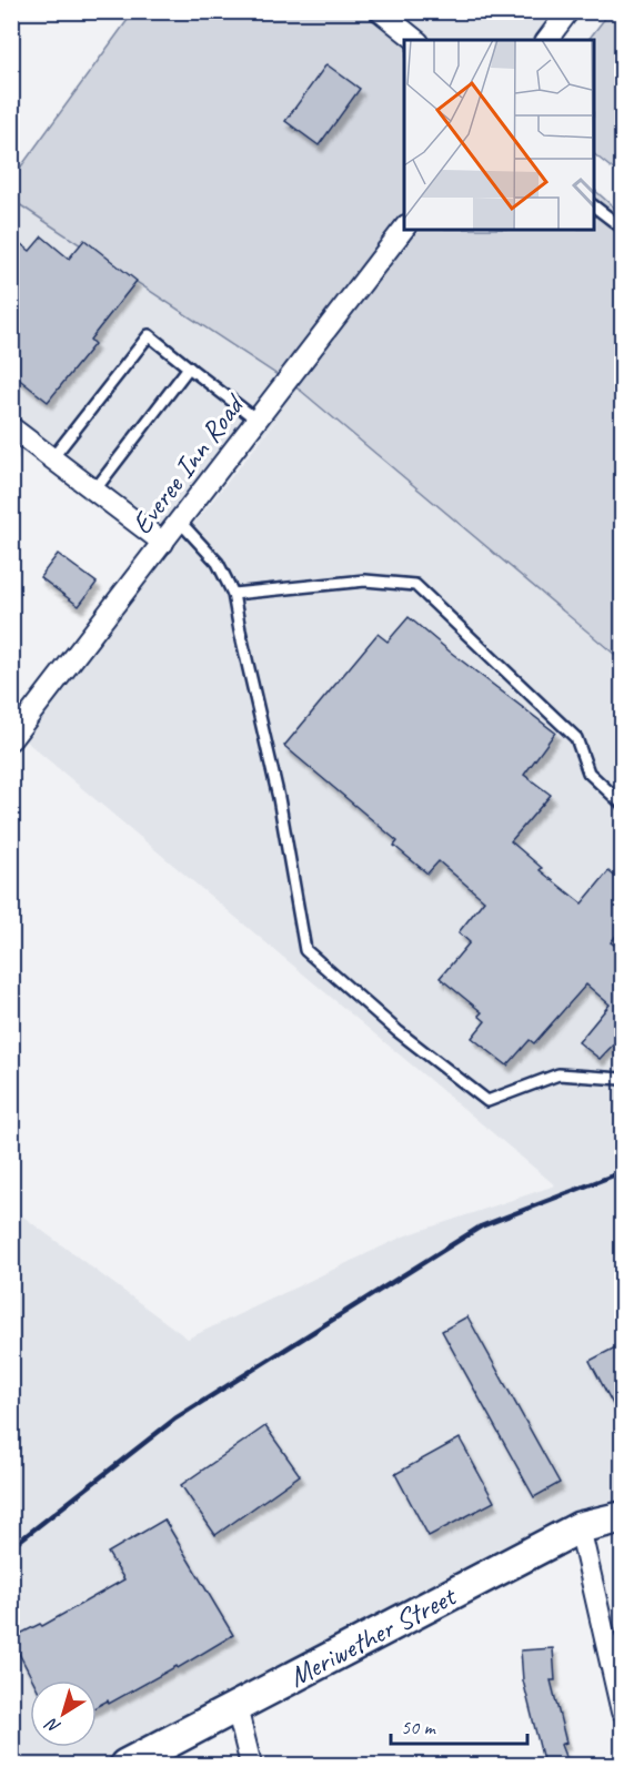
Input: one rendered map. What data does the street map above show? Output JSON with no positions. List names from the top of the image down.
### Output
{
  "streets": {
    "street": ["Everee Inn Road", "Meriwether Street"]
  },
  "scale_bar": "50 m",
  "north": "bottom left"
}
